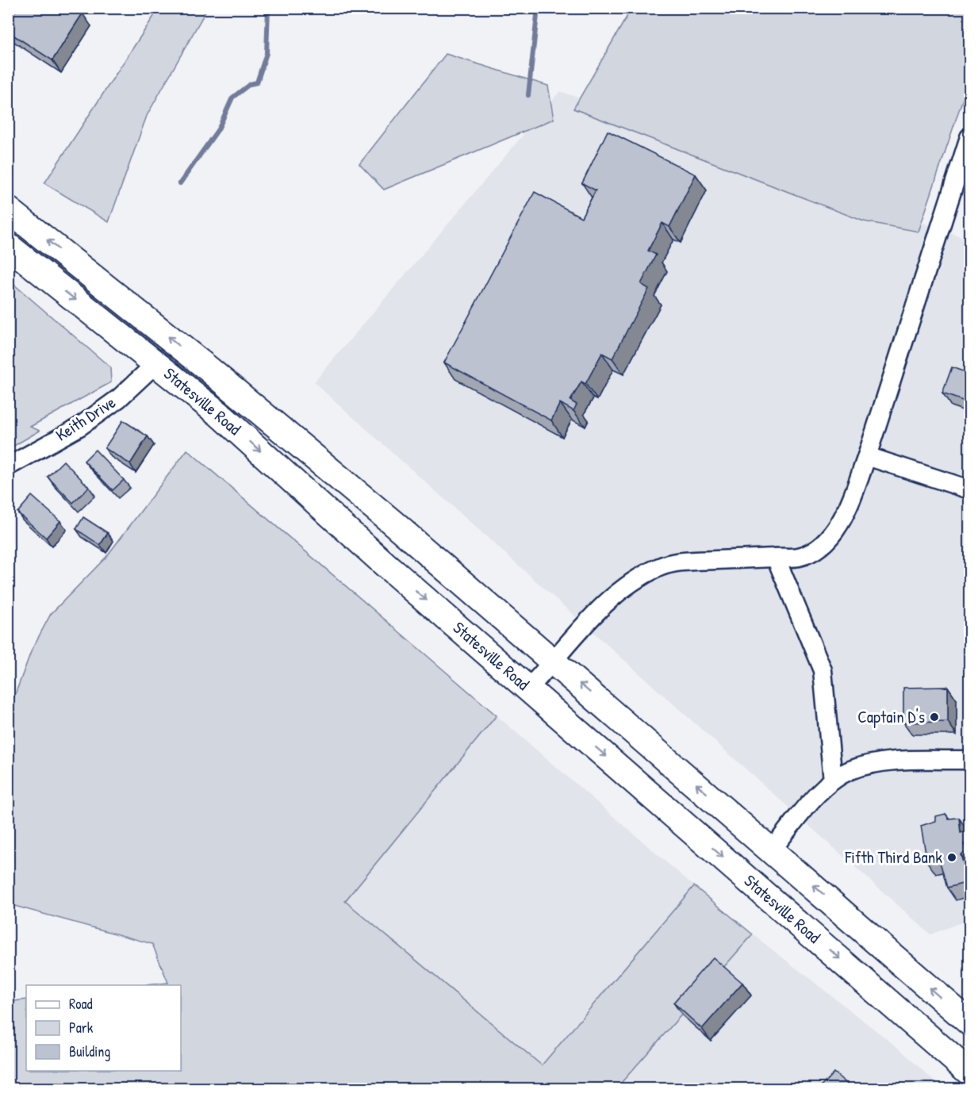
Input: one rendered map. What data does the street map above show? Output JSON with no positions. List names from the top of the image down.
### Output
{
  "streets": {
    "main road": ["Statesville Road"],
    "street": ["Keith Drive"]
  },
  "crossings": [
    ["Statesville Road", "Keith Drive"]
  ],
  "places": ["Captain D's", "Fifth Third Bank"],
  "legend": ["Road", "Park", "Building"]
}
